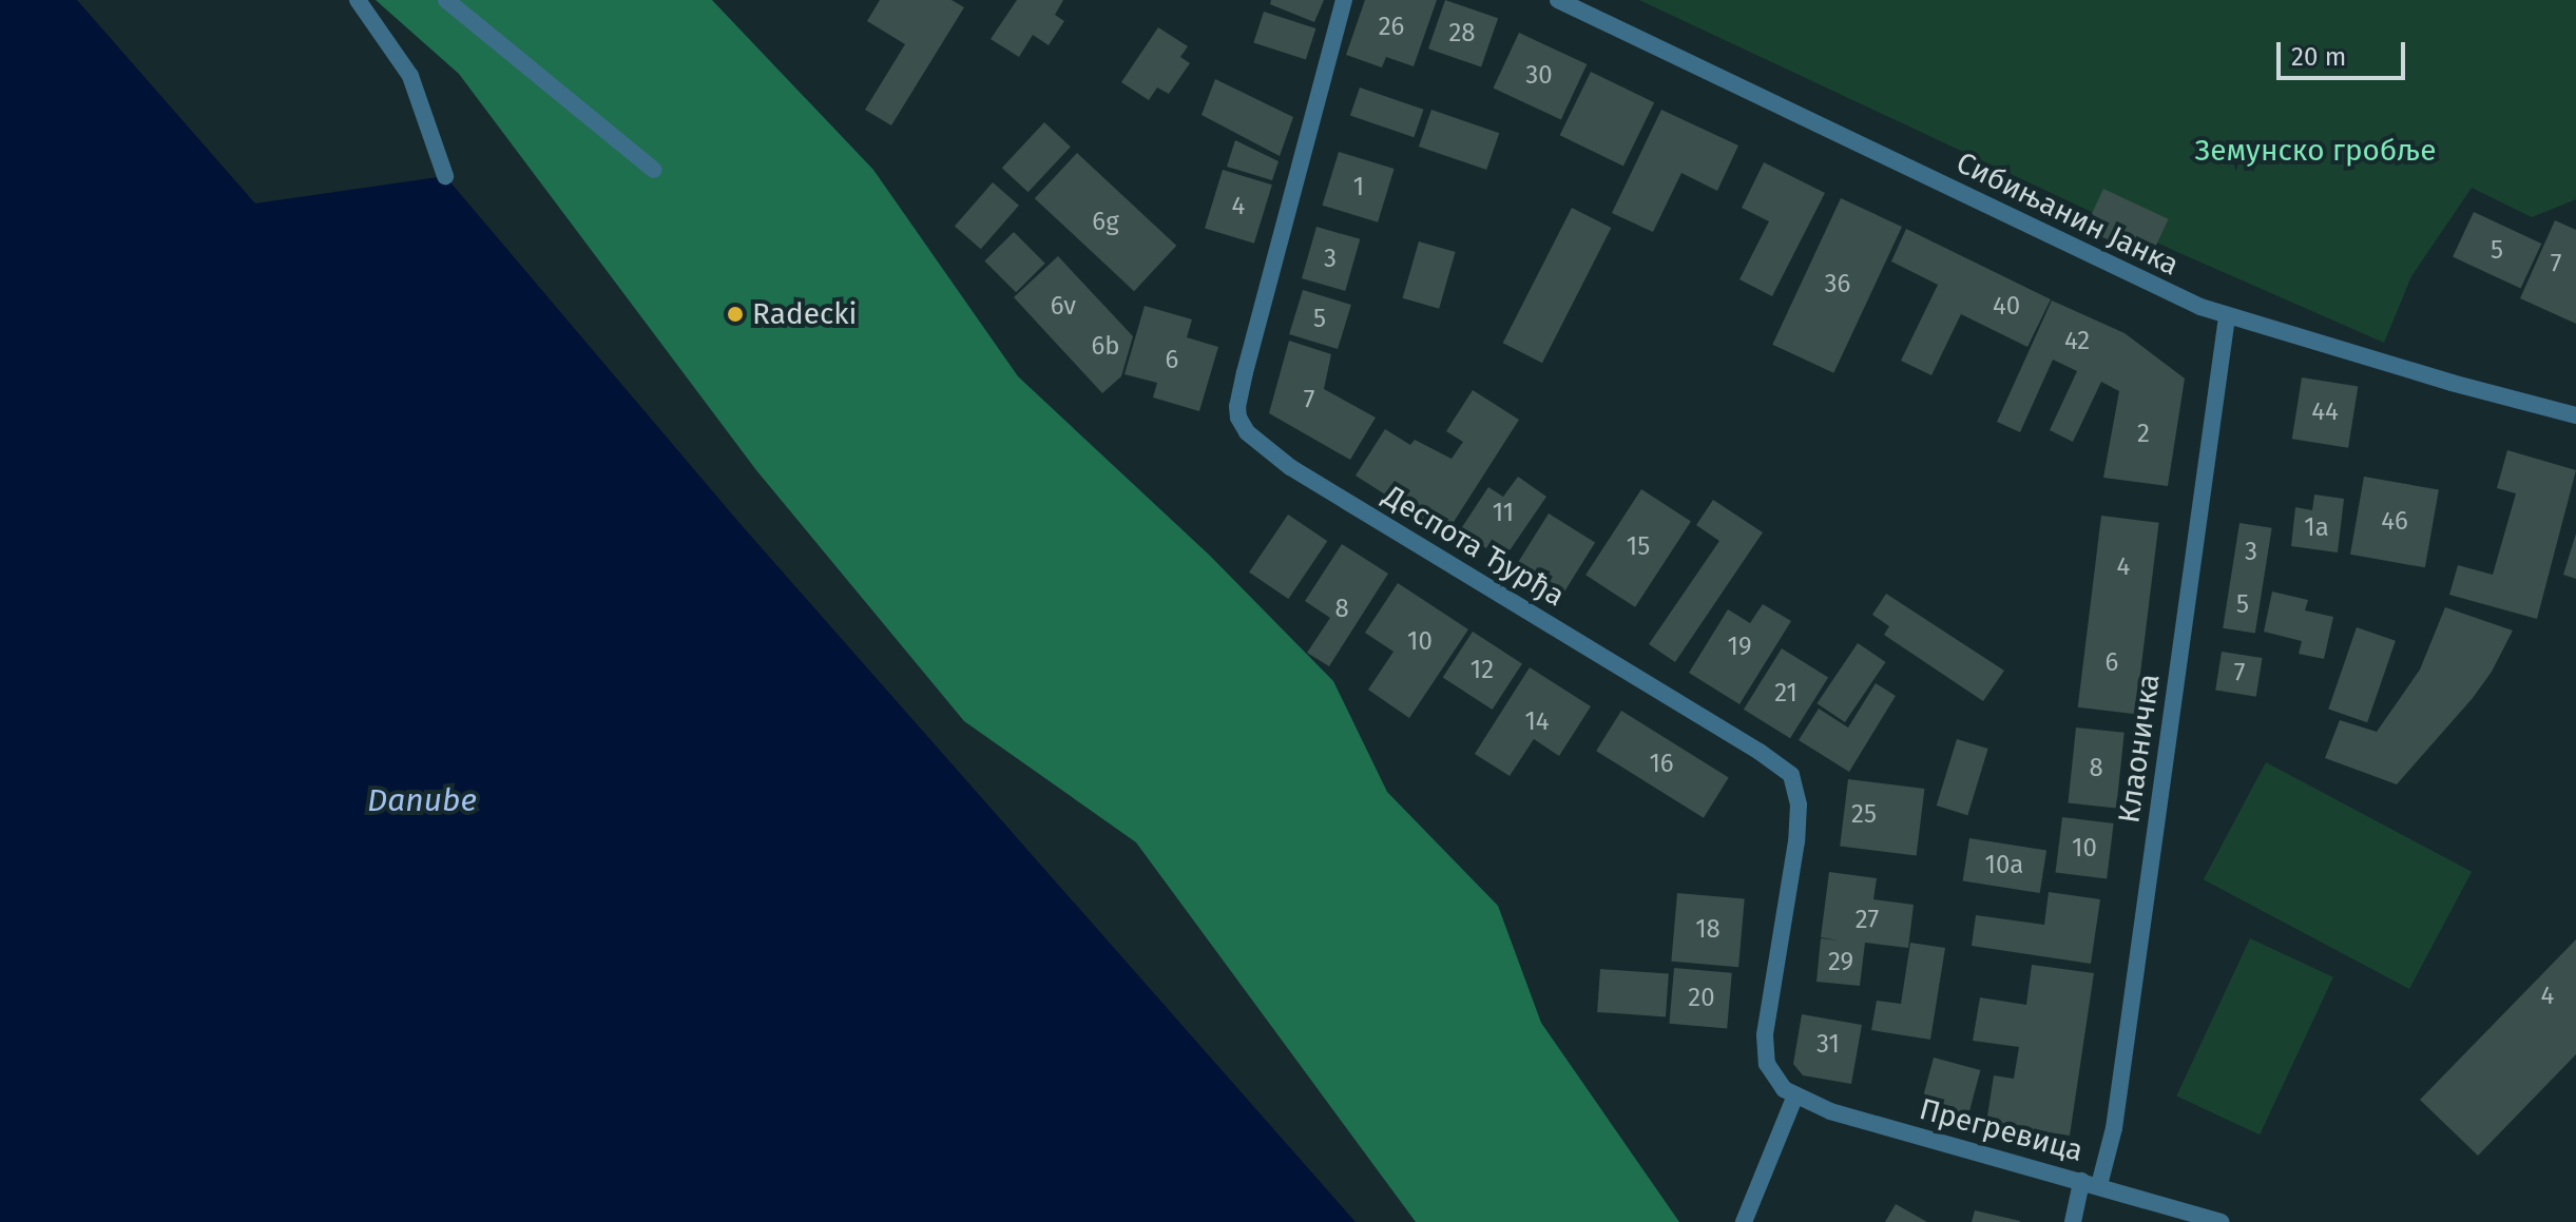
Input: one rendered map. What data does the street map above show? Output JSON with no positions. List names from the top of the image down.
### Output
{
  "streets": {
    "street": [
      "Сибињанин Јанка",
      "Деспота Ђурђа",
      "Клаоничка",
      "Прегревица"
    ]
  },
  "crossings": [
    ["Сибињанин Јанка", "Клаоничка"],
    ["Деспота Ђурђа", "Прегревица"],
    ["Клаоничка", "Прегревица"]
  ],
  "water": ["Danube"],
  "parks": ["Земунско гробље"],
  "places": ["Radecki"],
  "house_numbers": [
    "26",
    "28",
    "30",
    "1",
    "4",
    "6g",
    "5",
    "3",
    "7",
    "36",
    "6v",
    "40",
    "5",
    "42",
    "6b",
    "6",
    "7",
    "44",
    "2",
    "11",
    "46",
    "1a",
    "15",
    "3",
    "4",
    "5",
    "8",
    "10",
    "19",
    "6",
    "12",
    "7",
    "21",
    "14",
    "16",
    "8",
    "25",
    "10",
    "10a",
    "27",
    "18",
    "29",
    "4",
    "20",
    "31"
  ],
  "scale_bar": "20 m"
}
